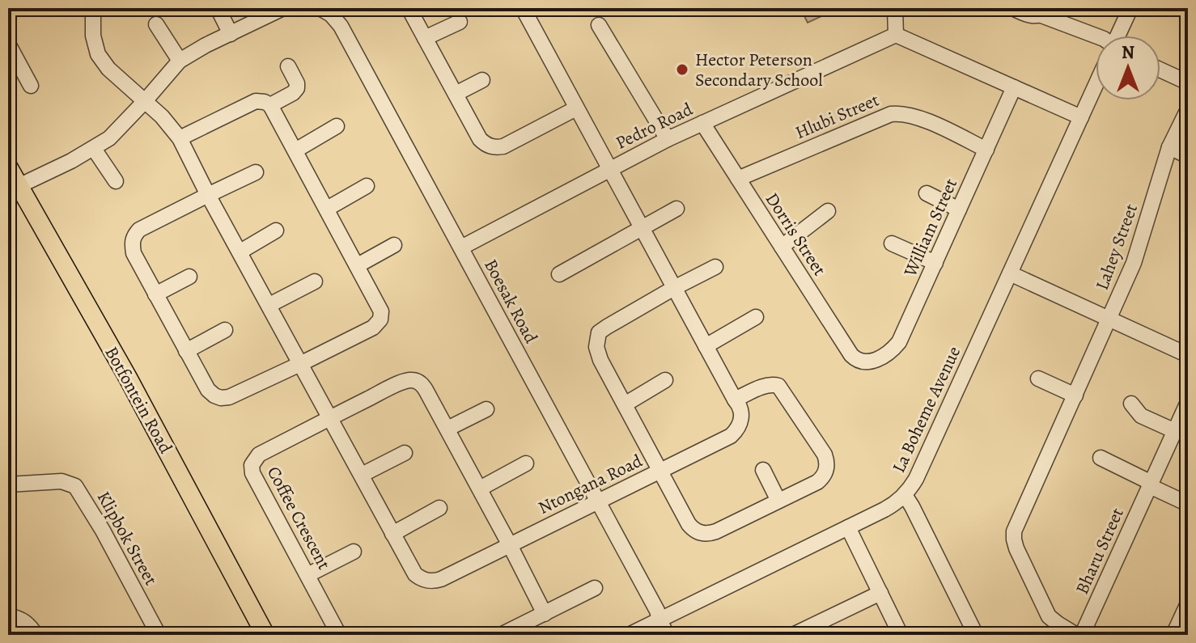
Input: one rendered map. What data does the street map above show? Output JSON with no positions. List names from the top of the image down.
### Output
{
  "streets": {
    "main road": ["Botfontein Road"],
    "street": [
      "Hlubi Street",
      "Pedro Road",
      "William Street",
      "Dorris Street",
      "Lahey Street",
      "Boesak Road",
      "La Boheme Avenue",
      "Ntongana Road",
      "Coffee Crescent",
      "Klipbok Street",
      "Bharu Street"
    ]
  },
  "crossings": [
    ["Hlubi Street", "William Street"],
    ["Hlubi Street", "Dorris Street"],
    ["Pedro Road", "Dorris Street"],
    ["Pedro Road", "Boesak Road"],
    ["Pedro Road", "Ntongana Road"],
    ["William Street", "Dorris Street"],
    ["Boesak Road", "La Boheme Avenue"],
    ["Boesak Road", "Ntongana Road"],
    ["Ntongana Road", "Coffee Crescent"]
  ],
  "places": ["Hector Peterson Secondary School"],
  "north": "top"
}
